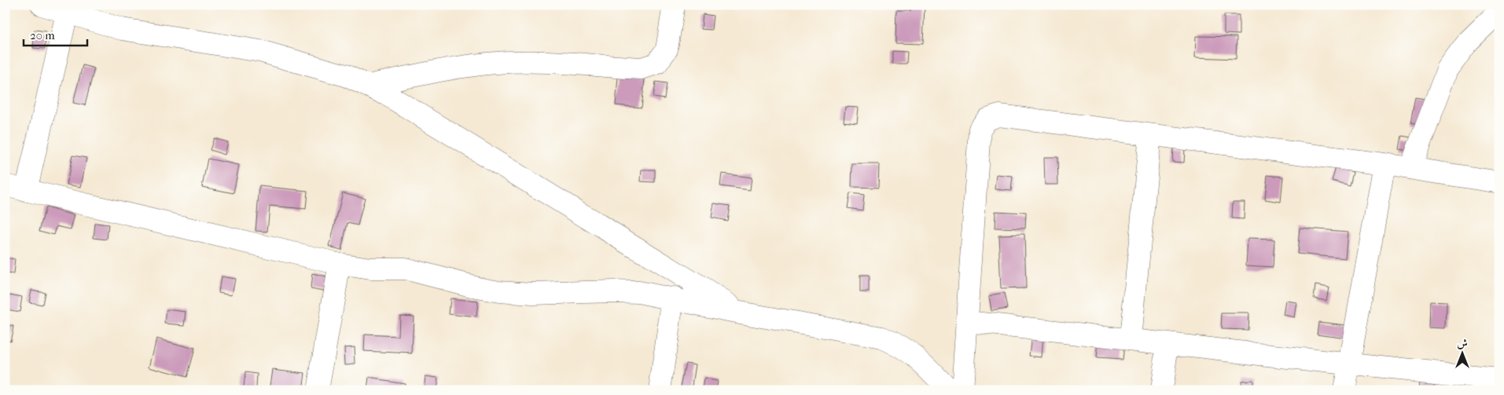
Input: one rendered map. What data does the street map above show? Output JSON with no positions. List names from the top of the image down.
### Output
{
  "scale_bar": "20 m",
  "north": "top"
}
